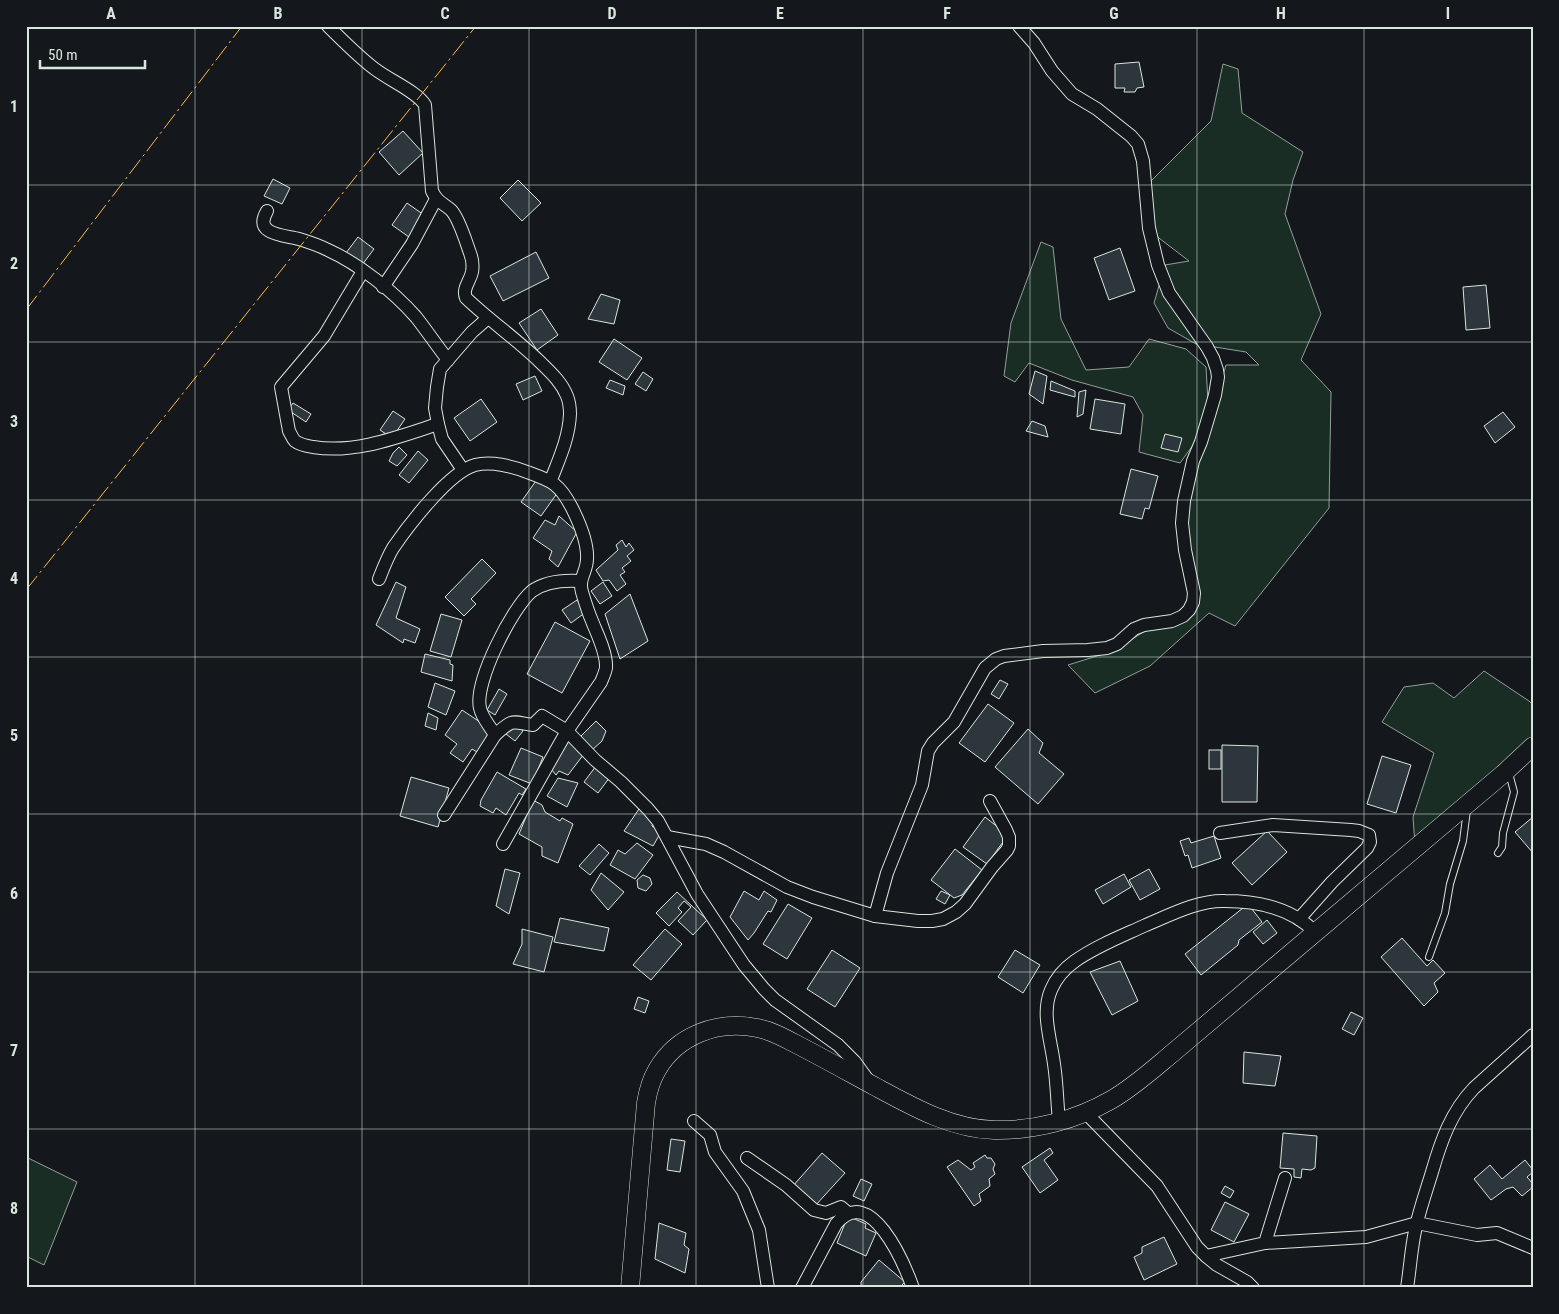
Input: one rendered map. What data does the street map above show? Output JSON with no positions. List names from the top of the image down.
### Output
{
  "scale_bar": "50 m",
  "grid": {
    "columns": [
      "A",
      "B",
      "C",
      "D",
      "E",
      "F",
      "G",
      "H",
      "I"
    ],
    "rows": [
      "1",
      "2",
      "3",
      "4",
      "5",
      "6",
      "7",
      "8"
    ]
  }
}
